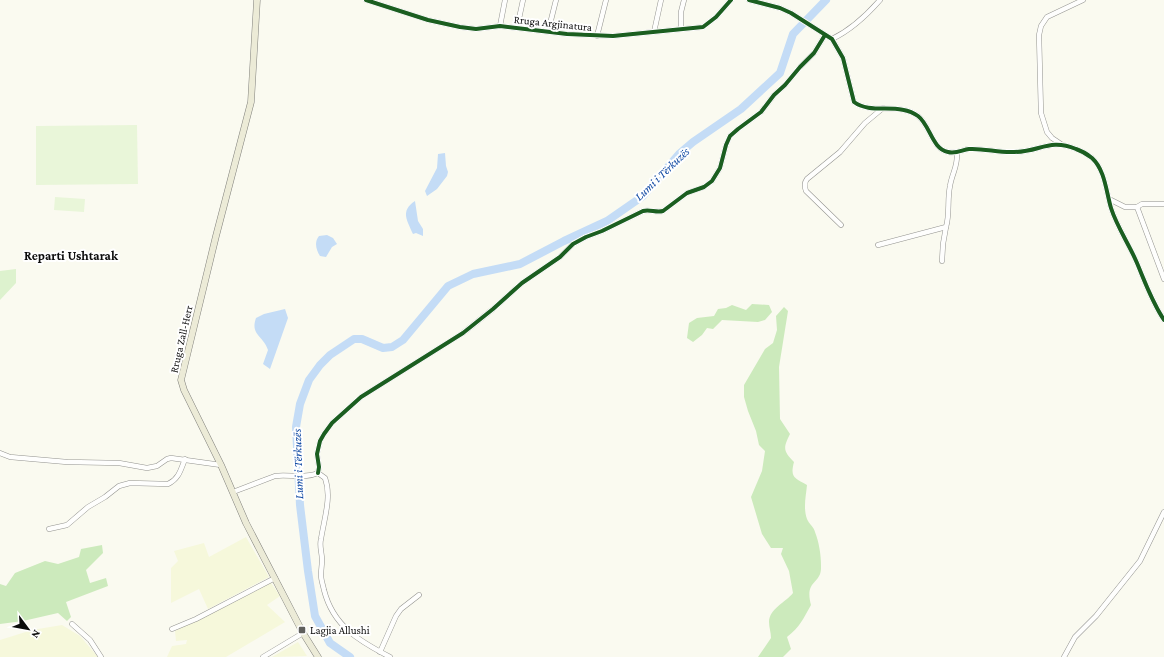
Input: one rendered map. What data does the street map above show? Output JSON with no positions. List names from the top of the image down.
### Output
{
  "streets": {
    "main road": ["Rruga Zall-Herr"],
    "street": ["Rruga Argjinatura"]
  },
  "districts": ["Reparti Ushtarak"],
  "water": ["Lumi i Tërkuzës"],
  "places": {
    "transit": ["Lagjia Allushi"]
  },
  "north": "bottom right"
}
